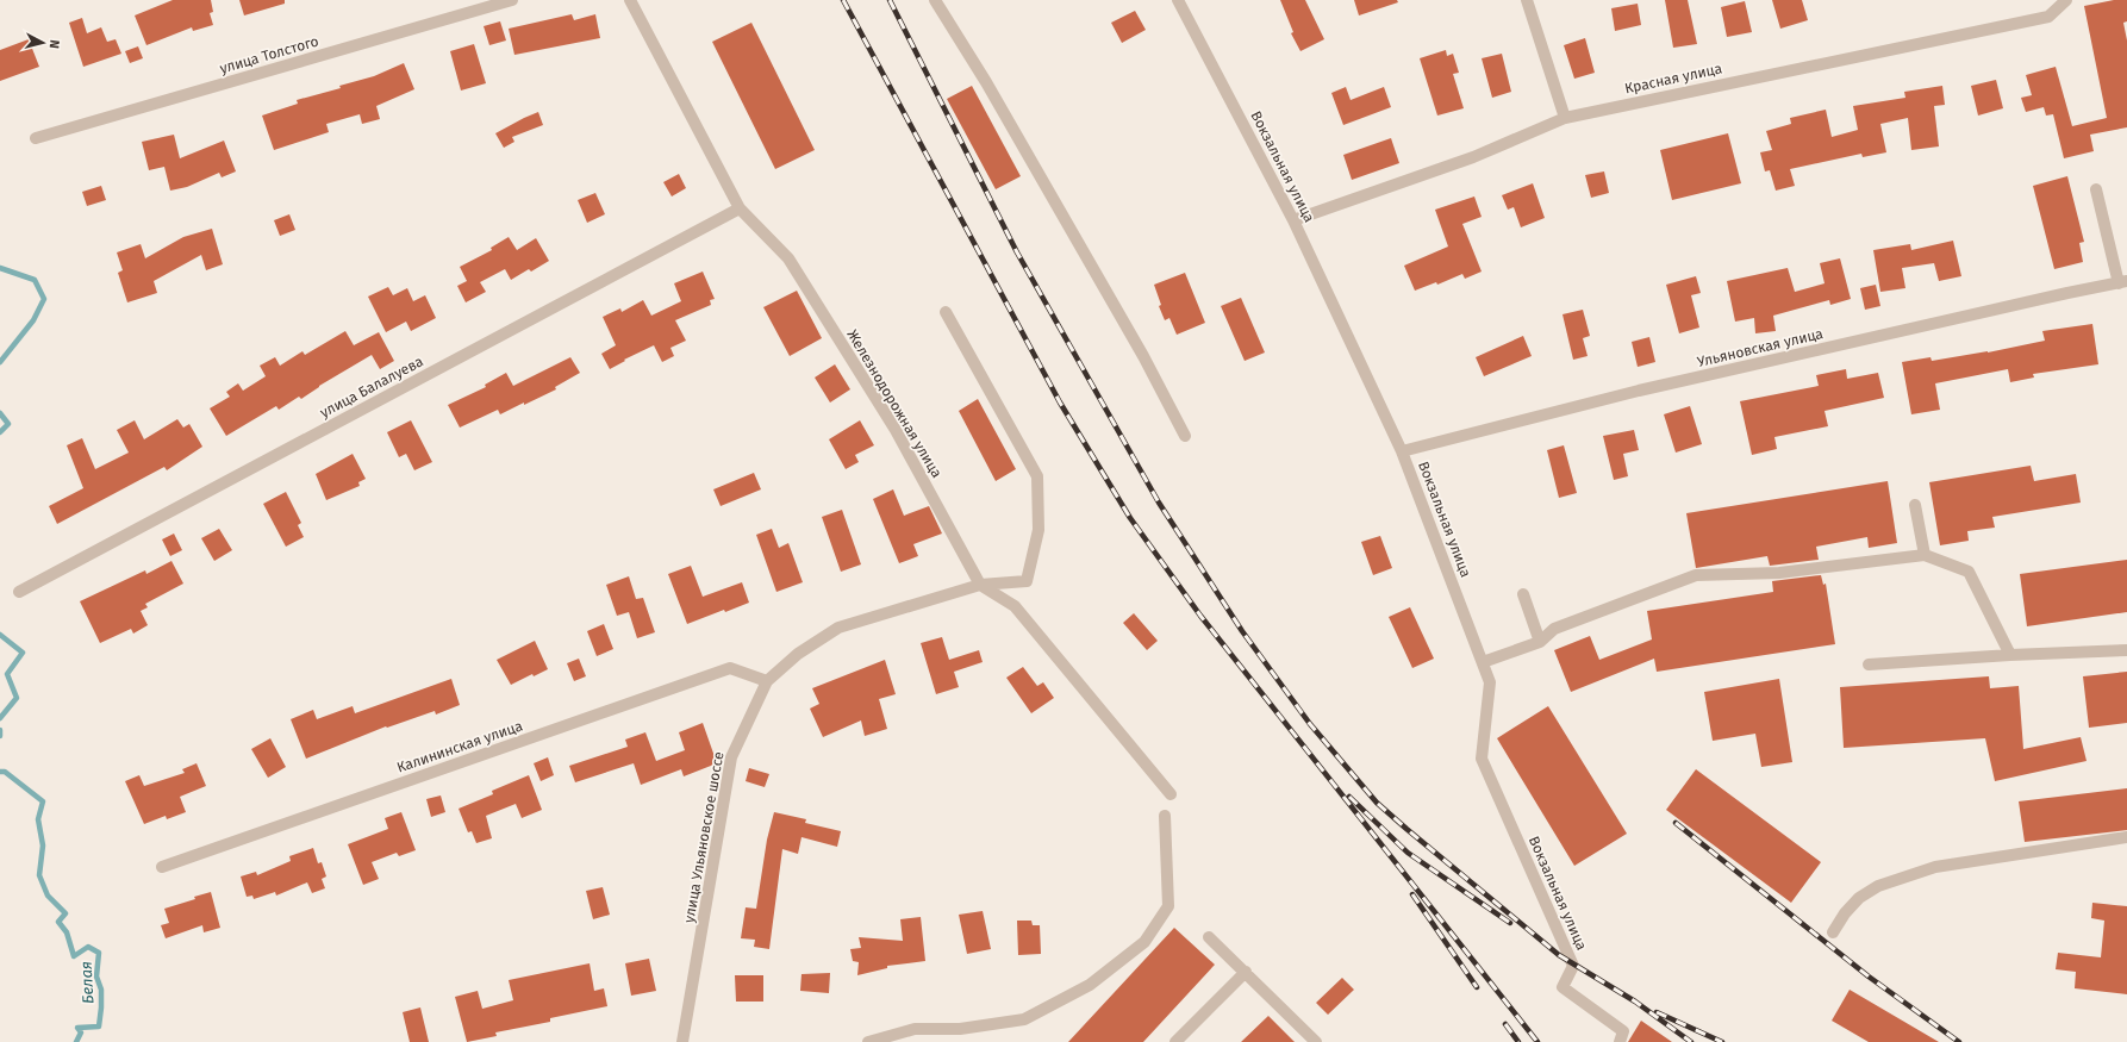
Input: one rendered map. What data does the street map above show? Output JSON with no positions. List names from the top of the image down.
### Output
{
  "streets": {
    "street": [
      "улица Толстого",
      "Красная улица",
      "Вокзальная улица",
      "Ульяновская улица",
      "улица Балалуева",
      "Железнодорожная улица",
      "Калининская улица",
      "улица Ульяновское шоссе"
    ]
  },
  "crossings": [
    ["Красная улица", "Вокзальная улица"],
    ["Вокзальная улица", "Ульяновская улица"],
    ["улица Балалуева", "Железнодорожная улица"],
    ["Железнодорожная улица", "улица Ульяновское шоссе"],
    ["Калининская улица", "улица Ульяновское шоссе"]
  ],
  "water": ["Белая"],
  "north": "right"
}
